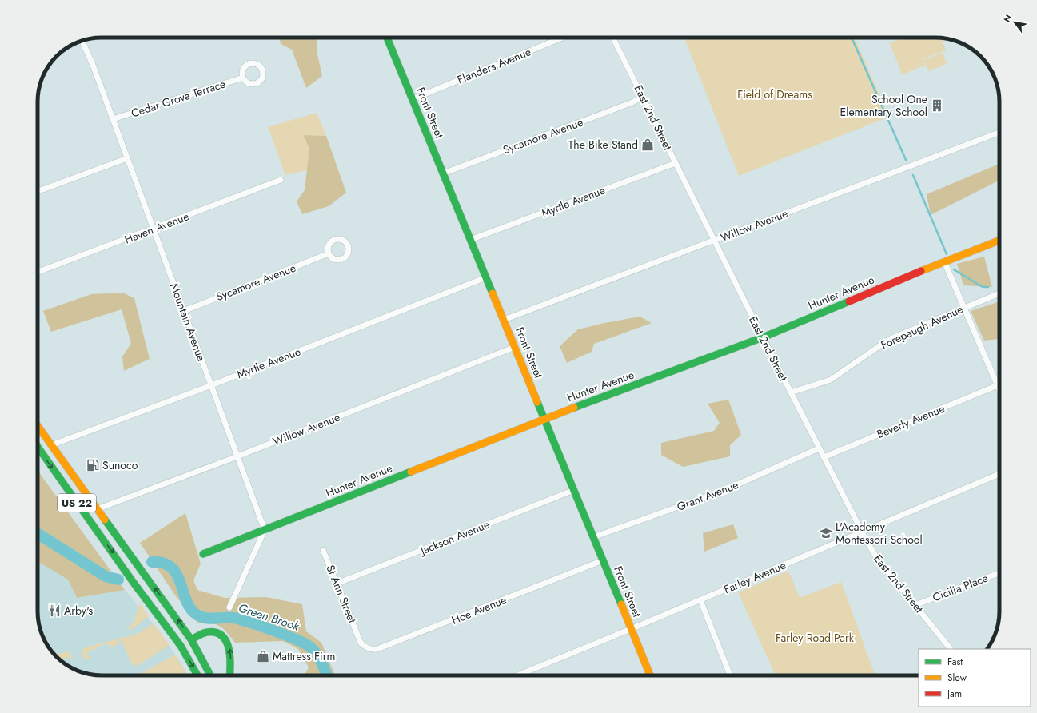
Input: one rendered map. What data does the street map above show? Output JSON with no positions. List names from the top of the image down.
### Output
{
  "streets": {
    "main road": ["Front Street", "Hunter Avenue", "US 22"],
    "street": [
      "Flanders Avenue",
      "Cedar Grove Terrace",
      "East 2nd Street",
      "Sycamore Avenue",
      "Myrtle Avenue",
      "Willow Avenue",
      "Haven Avenue",
      "Mountain Avenue",
      "Forepaugh Avenue",
      "Beverly Avenue",
      "Grant Avenue",
      "Jackson Avenue",
      "Farley Avenue",
      "Cicilia Place",
      "St Ann Street",
      "Hoe Avenue"
    ]
  },
  "crossings": [
    ["Flanders Avenue", "Front Street"],
    ["Cedar Grove Terrace", "Mountain Avenue"],
    ["Front Street", "Sycamore Avenue"],
    ["Front Street", "Myrtle Avenue"],
    ["Front Street", "Willow Avenue"],
    ["Front Street", "Hunter Avenue"],
    ["Front Street", "Grant Avenue"],
    ["Front Street", "Jackson Avenue"],
    ["Front Street", "Farley Avenue"],
    ["Front Street", "Hoe Avenue"],
    ["East 2nd Street", "Sycamore Avenue"],
    ["East 2nd Street", "Myrtle Avenue"],
    ["East 2nd Street", "Willow Avenue"],
    ["East 2nd Street", "Hunter Avenue"],
    ["East 2nd Street", "Forepaugh Avenue"],
    ["East 2nd Street", "Beverly Avenue"],
    ["East 2nd Street", "Grant Avenue"],
    ["East 2nd Street", "Farley Avenue"],
    ["East 2nd Street", "Cicilia Place"],
    ["Sycamore Avenue", "Mountain Avenue"],
    ["Myrtle Avenue", "Mountain Avenue"],
    ["Myrtle Avenue", "US 22"],
    ["Willow Avenue", "Mountain Avenue"],
    ["Willow Avenue", "US 22"],
    ["Haven Avenue", "Mountain Avenue"],
    ["Hunter Avenue", "Mountain Avenue"],
    ["Jackson Avenue", "St Ann Street"],
    ["St Ann Street", "Hoe Avenue"]
  ],
  "water": ["Green Brook"],
  "parks": ["Field of Dreams", "Farley Road Park"],
  "places": {
    "building": ["School One Elementary School"],
    "shop": ["The Bike Stand", "Mattress Firm"],
    "fuel station": ["Sunoco"],
    "school or university": ["L'Academy Montessori School"],
    "restaurant": ["Arby's"]
  },
  "legend": ["Fast", "Slow", "Jam"],
  "north": "top left"
}
